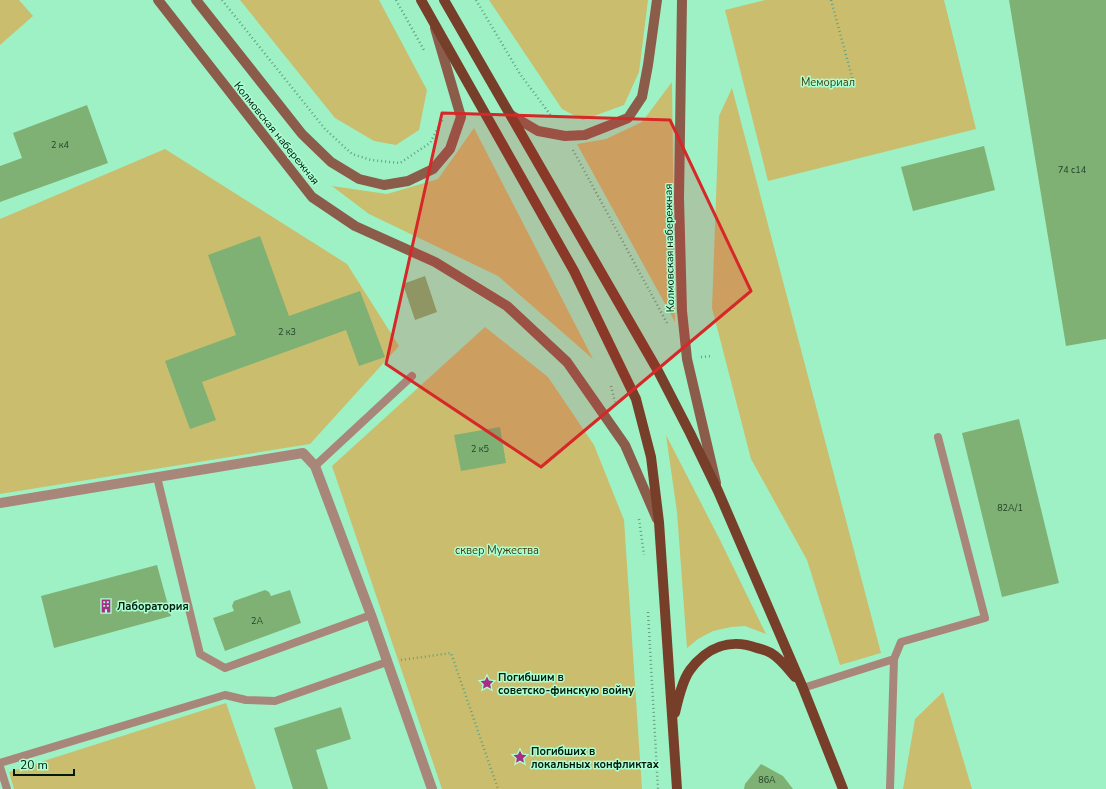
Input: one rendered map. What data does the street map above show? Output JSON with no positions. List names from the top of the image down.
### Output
{
  "streets": {
    "main road": ["Колмовская набережная"]
  },
  "parks": ["Мемориал", "сквер Мужества"],
  "places": {
    "building": ["Лаборатория"],
    "place": ["Погибшим в советско-финскую войну", "Погибших в локальных конфликтах"]
  },
  "house_numbers": [
    "2 к4",
    "74 с14",
    "2 к3",
    "2 к5",
    "82А/1",
    "2А",
    "86А"
  ],
  "scale_bar": "20 m"
}
